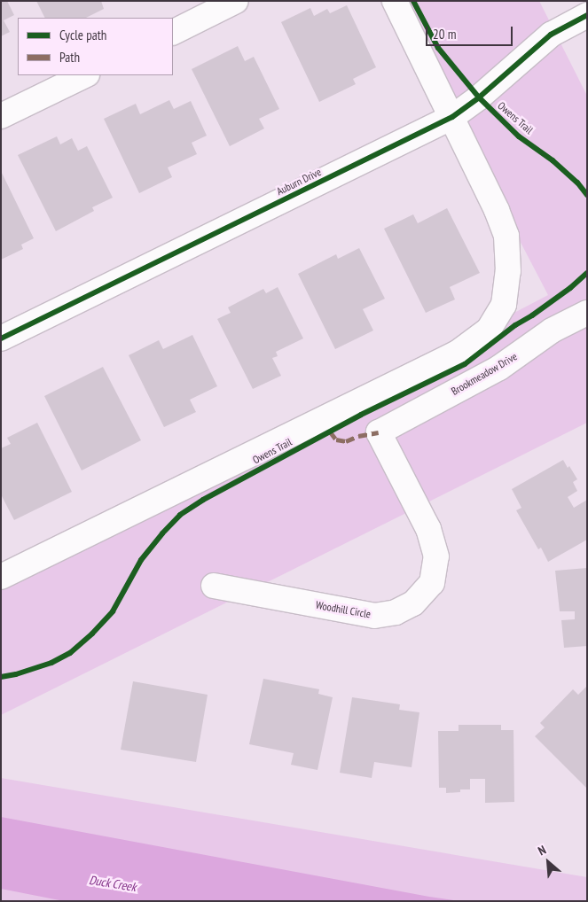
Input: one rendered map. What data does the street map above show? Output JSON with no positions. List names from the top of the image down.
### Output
{
  "streets": {
    "street": ["Auburn Drive", "Brookmeadow Drive", "Woodhill Circle"],
    "cycle path": ["Owens Trail"]
  },
  "crossings": [
    ["Brookmeadow Drive", "Woodhill Circle"]
  ],
  "water": ["Duck Creek"],
  "legend": ["Cycle path", "Path"],
  "scale_bar": "20 m",
  "north": "top left"
}
